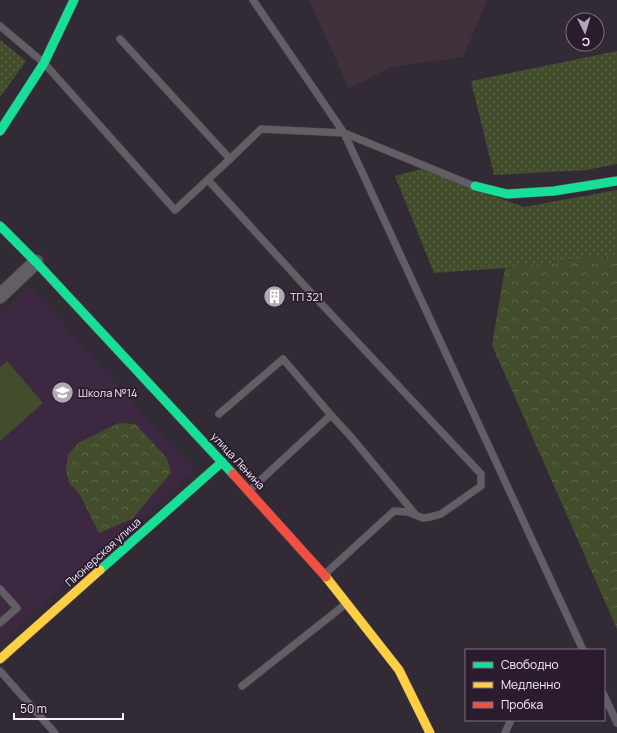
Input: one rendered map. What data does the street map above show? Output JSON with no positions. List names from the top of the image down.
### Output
{
  "streets": {
    "street": ["улица Ленина", "Пионерская улица"]
  },
  "crossings": [
    ["улица Ленина", "Пионерская улица"]
  ],
  "places": {
    "building": ["ТП 321"],
    "school or university": ["Школа №14"]
  },
  "legend": ["Свободно", "Медленно", "Пробка"],
  "scale_bar": "50 m",
  "north": "bottom"
}
